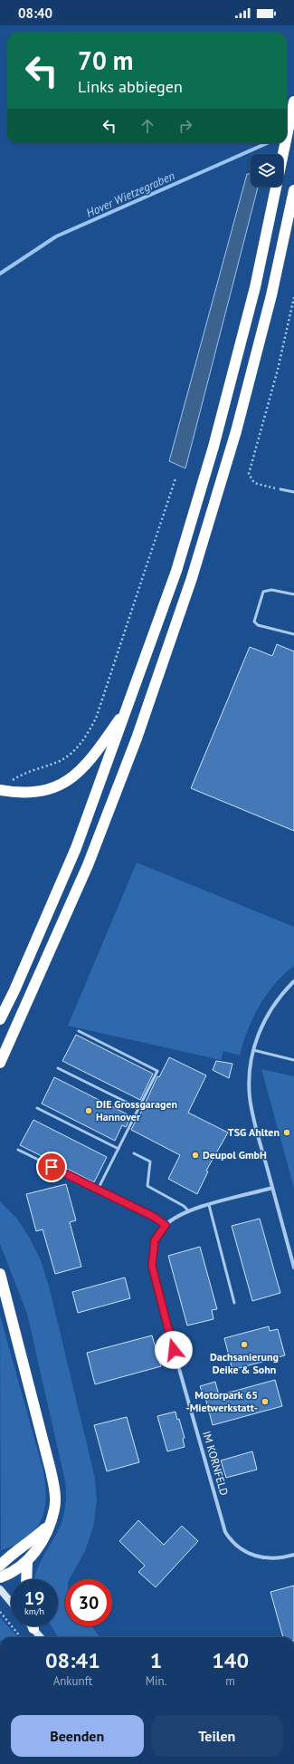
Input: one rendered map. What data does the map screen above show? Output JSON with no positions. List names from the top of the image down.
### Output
{
  "streets": {
    "street": ["IM KORNFELD"]
  },
  "water": ["Hover Wietzegraben"],
  "places": [
    "DIE Grossgaragen Hannover",
    "TSG Ahlten",
    "Deupol GmbH",
    "Dachsanierung Deike & Sohn",
    "Motorpark 65 -Mietwerkstatt-"
  ],
  "page": {
    "status": "08:40",
    "turn": ["70 m", "Links abbiegen"],
    "speed": "19 km/h",
    "limit": "30",
    "eta": [
      "08:41",
      "Ankunft",
      "1",
      "Min.",
      "140",
      "m"
    ],
    "buttons": ["Beenden", "Teilen"]
  }
}
